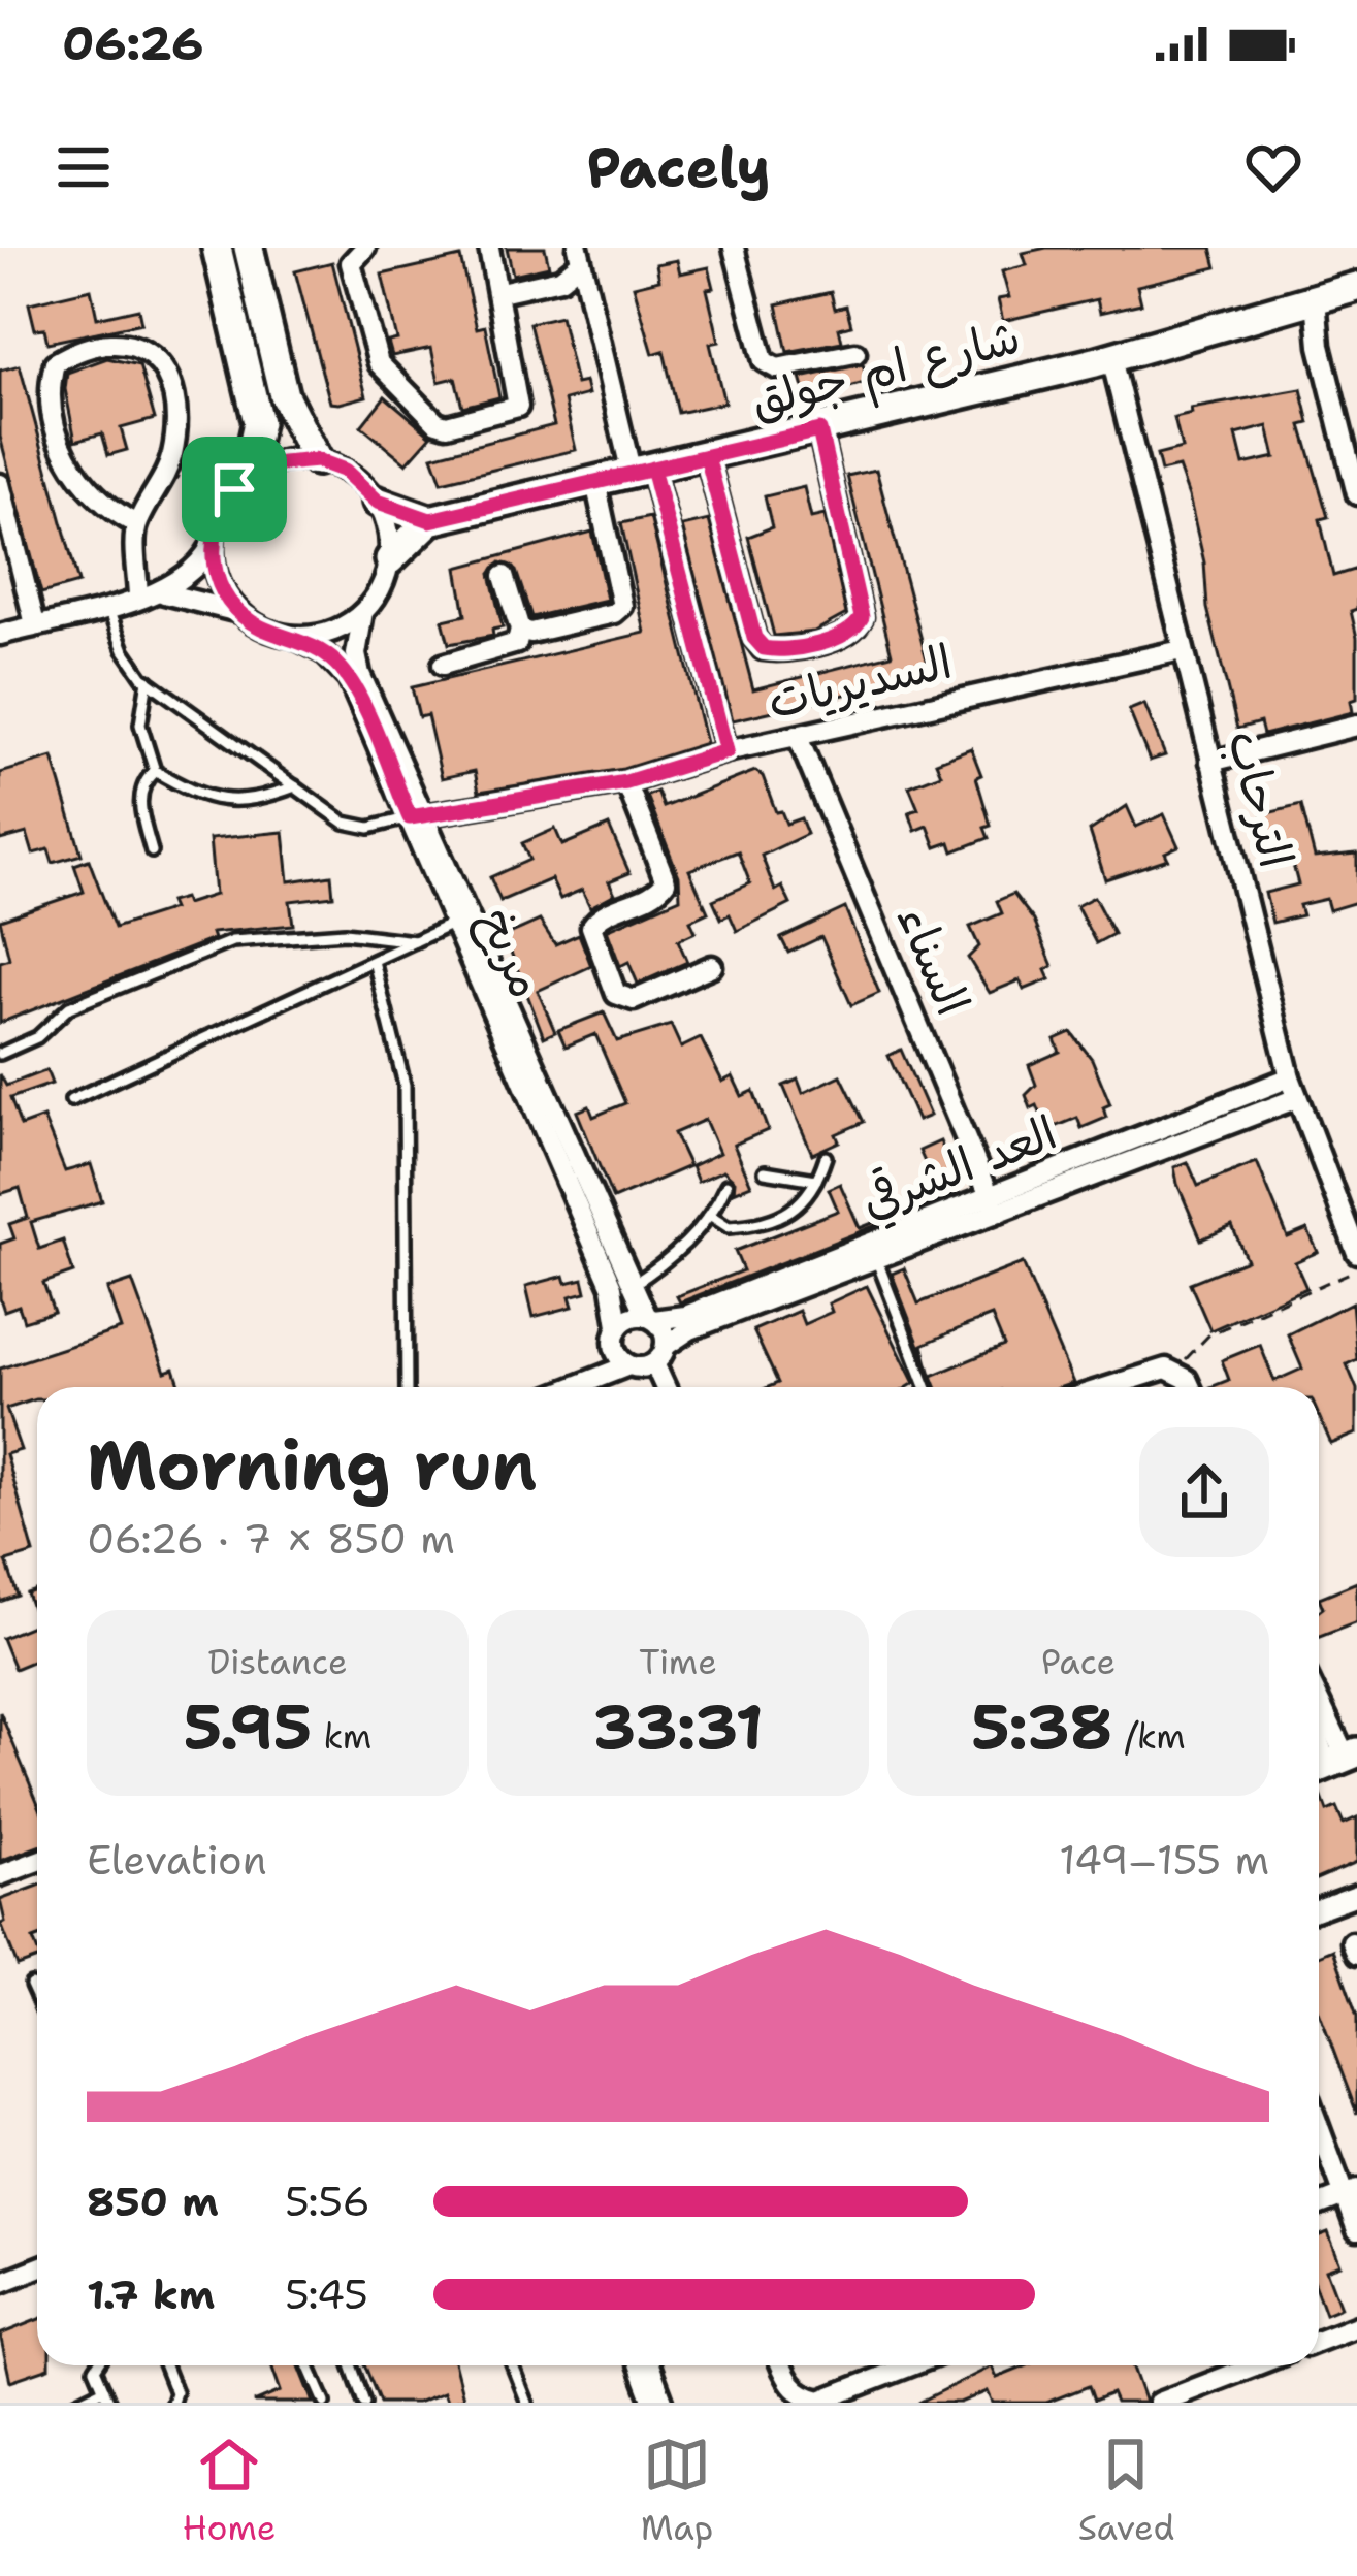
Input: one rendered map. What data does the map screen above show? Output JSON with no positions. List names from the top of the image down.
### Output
{
  "streets": {
    "street": [
      "شارع ام جولق",
      "السديريات",
      "الترحاب",
      "مريخ",
      "السناء",
      "العد الشرقي"
    ]
  },
  "crossings": [
    ["شارع ام جولق", "الترحاب"],
    ["السديريات", "الترحاب"],
    ["السديريات", "مريخ"],
    ["السديريات", "السناء"],
    ["الترحاب", "العد الشرقي"],
    ["مريخ", "العد الشرقي"],
    ["السناء", "العد الشرقي"]
  ],
  "page": {
    "status": "06:26",
    "header": "Pacely",
    "heading": ["Morning run", "06:26 · 7 × 850 m"],
    "stats": [
      ["Distance", "5.95 km"],
      ["Time", "33:31"],
      ["Pace", "5:38 /km"]
    ],
    "chart": ["Elevation", "149–155 m"],
    "list": [
      {
        "name": "850 m",
        "note": "5:56"
      },
      {
        "name": "1.7 km",
        "note": "5:45"
      }
    ],
    "tabs": ["Home", "Map", "Saved"]
  }
}
